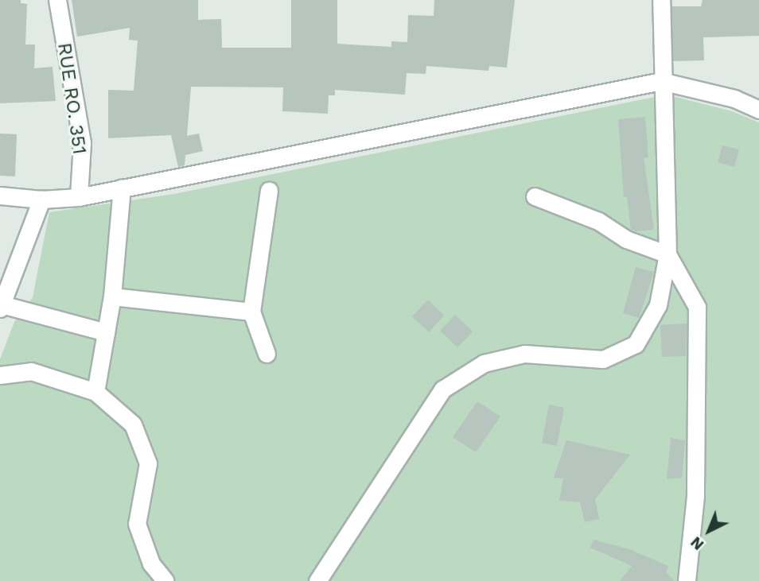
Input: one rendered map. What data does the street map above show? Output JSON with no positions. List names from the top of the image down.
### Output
{
  "streets": {
    "street": ["RUE RO. 351"]
  },
  "north": "bottom left"
}
